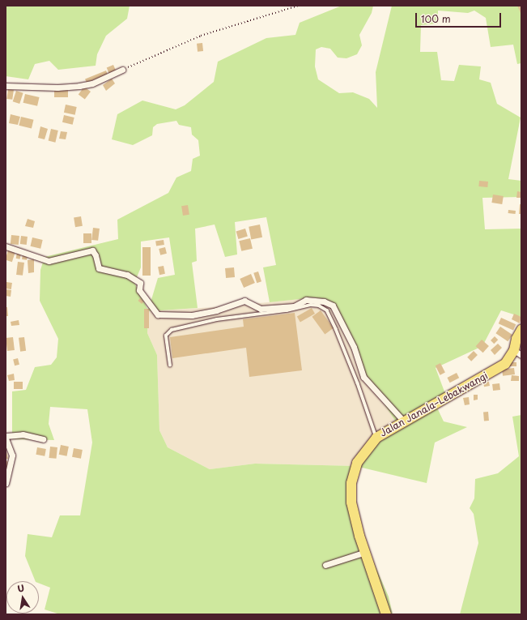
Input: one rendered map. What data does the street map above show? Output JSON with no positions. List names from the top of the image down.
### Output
{
  "streets": {
    "main road": ["Jalan Janala–Lebakwangi"]
  },
  "scale_bar": "100 m",
  "north": "top"
}
